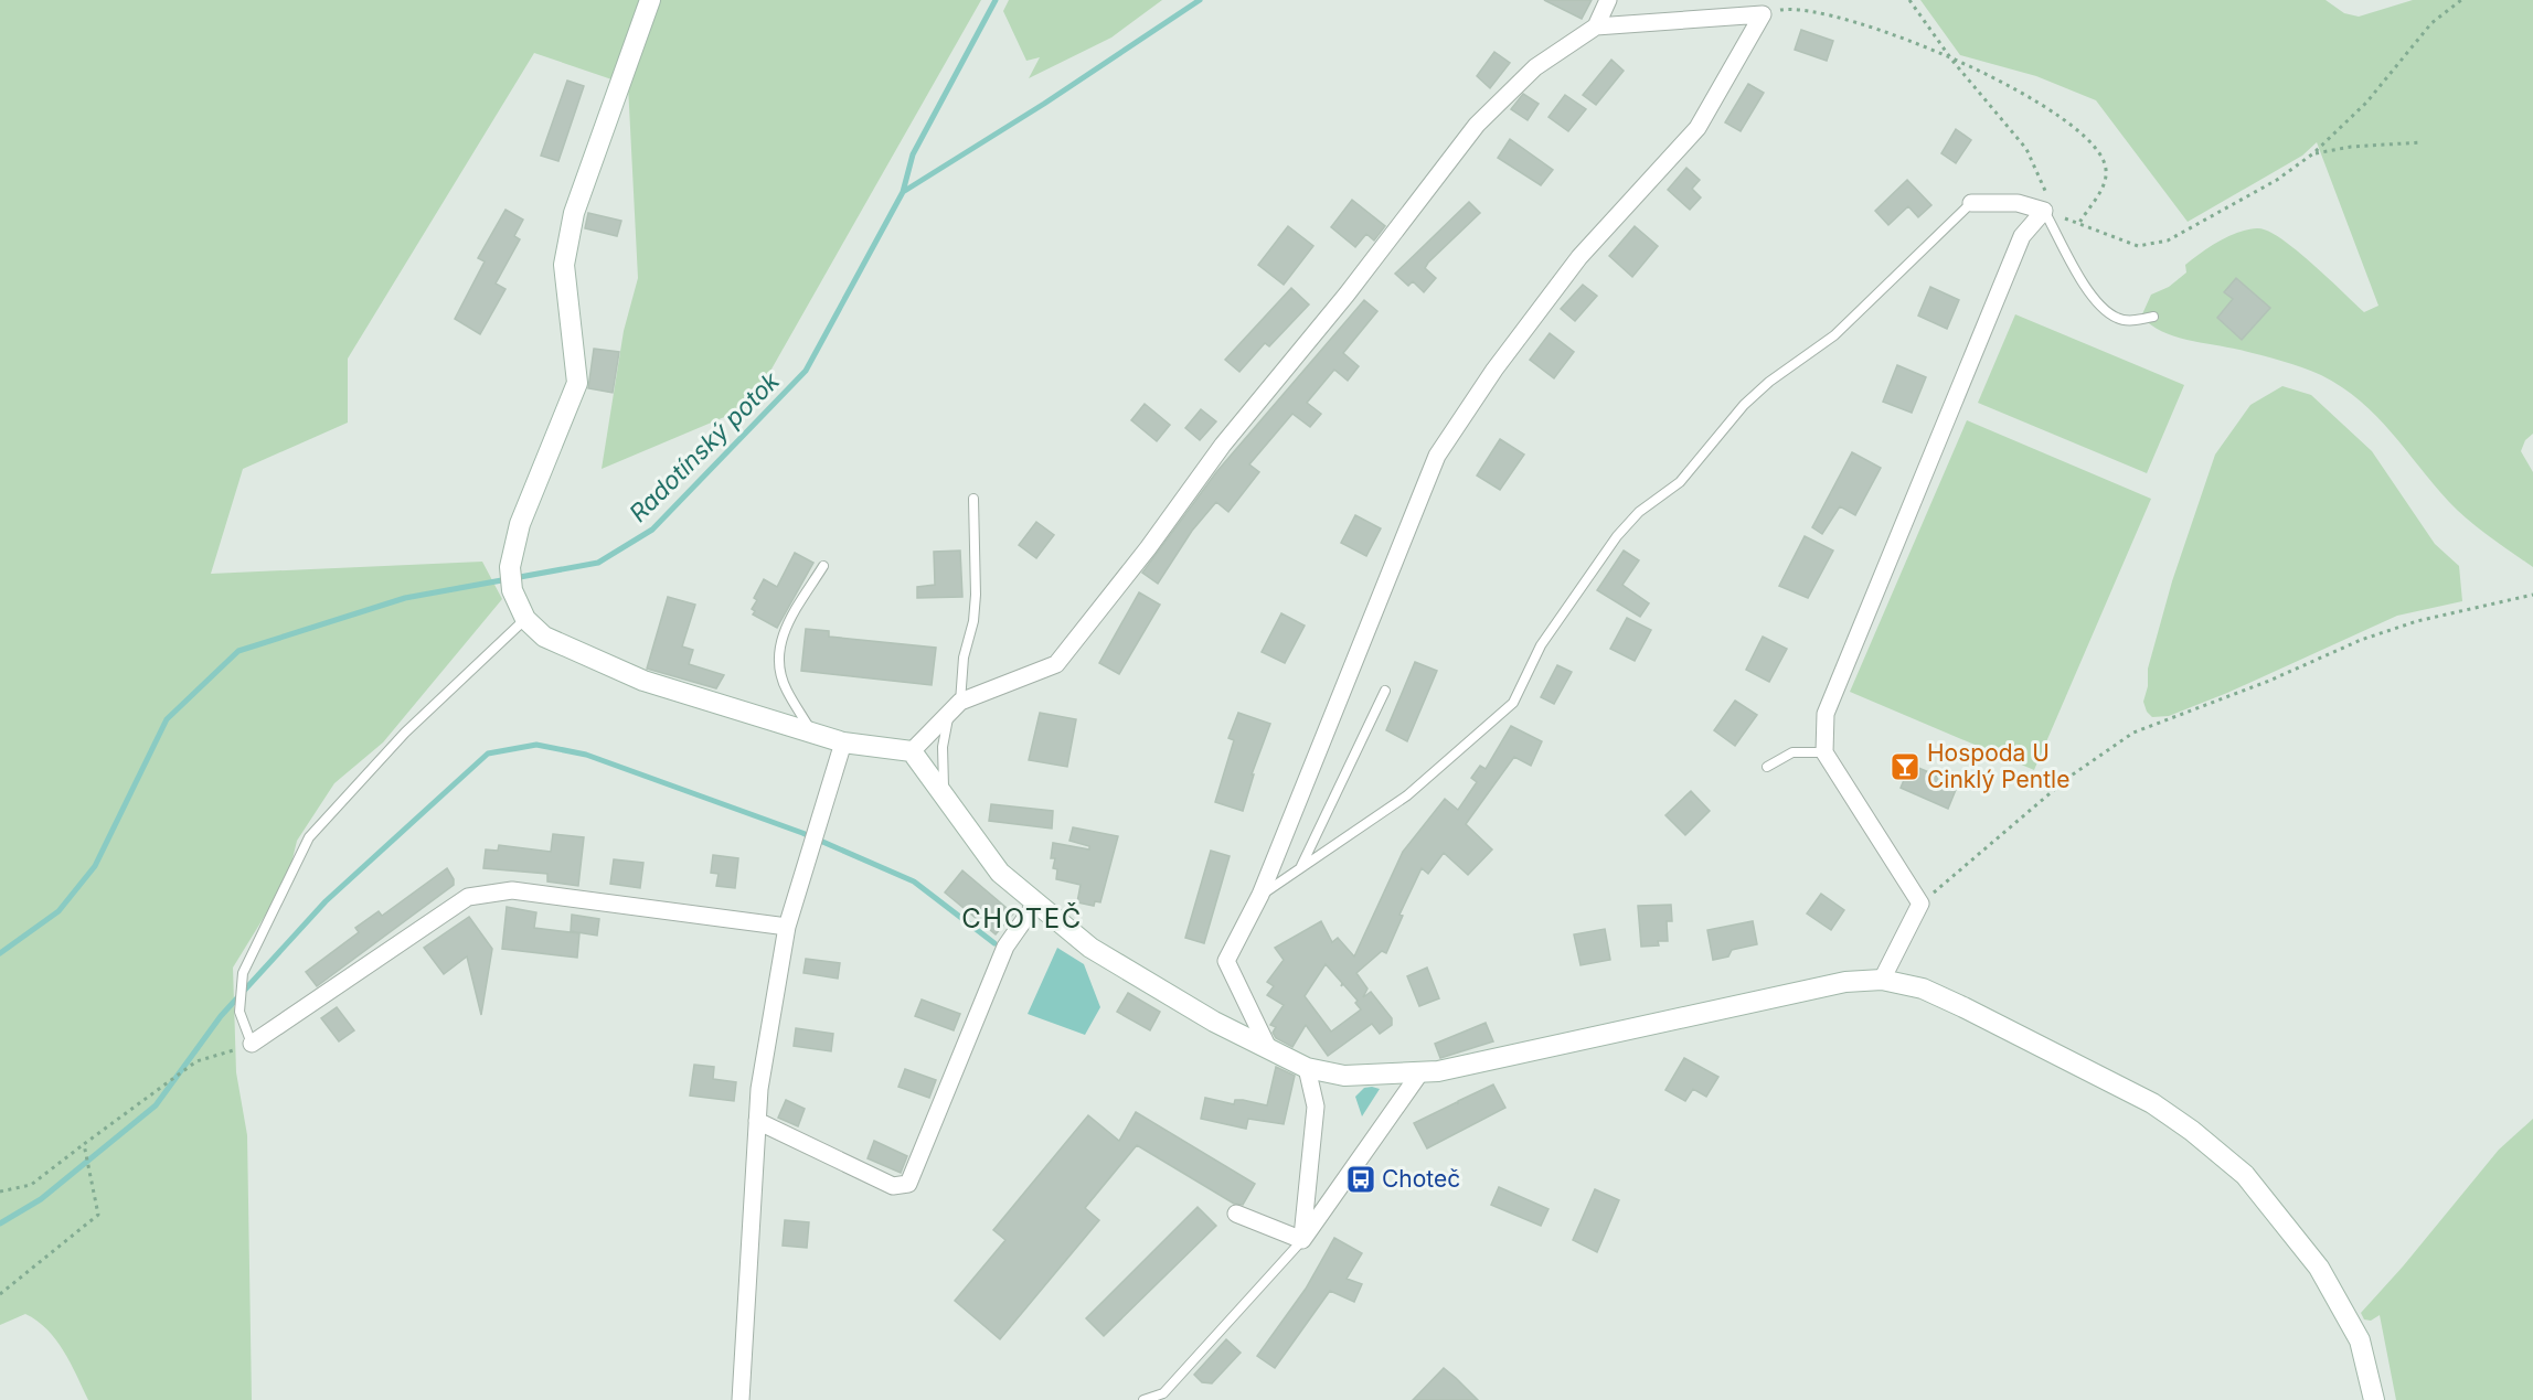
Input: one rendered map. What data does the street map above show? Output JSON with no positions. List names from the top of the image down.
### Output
{
  "districts": ["CHOTEČ"],
  "water": ["Radotínský potok"],
  "places": {
    "bar": ["Hospoda U Cinklý Pentle"],
    "bus stop": ["Choteč"]
  }
}
